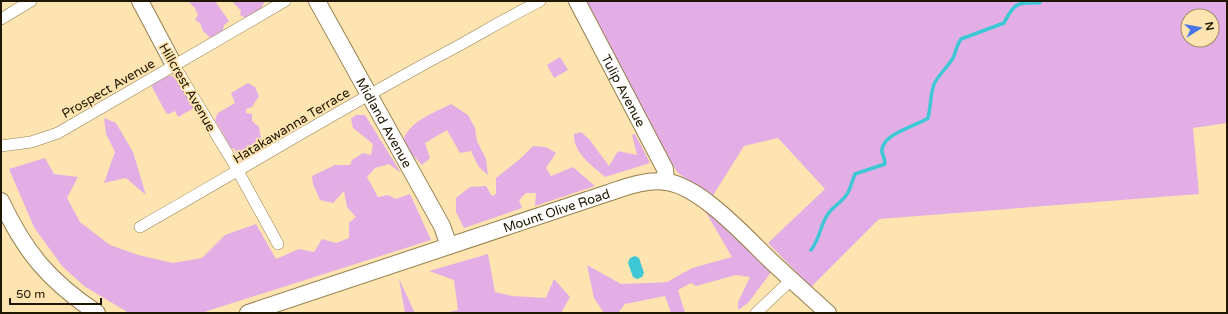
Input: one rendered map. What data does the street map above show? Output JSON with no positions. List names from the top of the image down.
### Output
{
  "streets": {
    "street": [
      "Hillcrest Avenue",
      "Prospect Avenue",
      "Tulip Avenue",
      "Midland Avenue",
      "Hatakawanna Terrace",
      "Mount Olive Road"
    ]
  },
  "crossings": [
    ["Hillcrest Avenue", "Prospect Avenue"],
    ["Hillcrest Avenue", "Hatakawanna Terrace"],
    ["Tulip Avenue", "Mount Olive Road"],
    ["Midland Avenue", "Hatakawanna Terrace"],
    ["Midland Avenue", "Mount Olive Road"]
  ],
  "scale_bar": "50 m",
  "north": "right"
}
